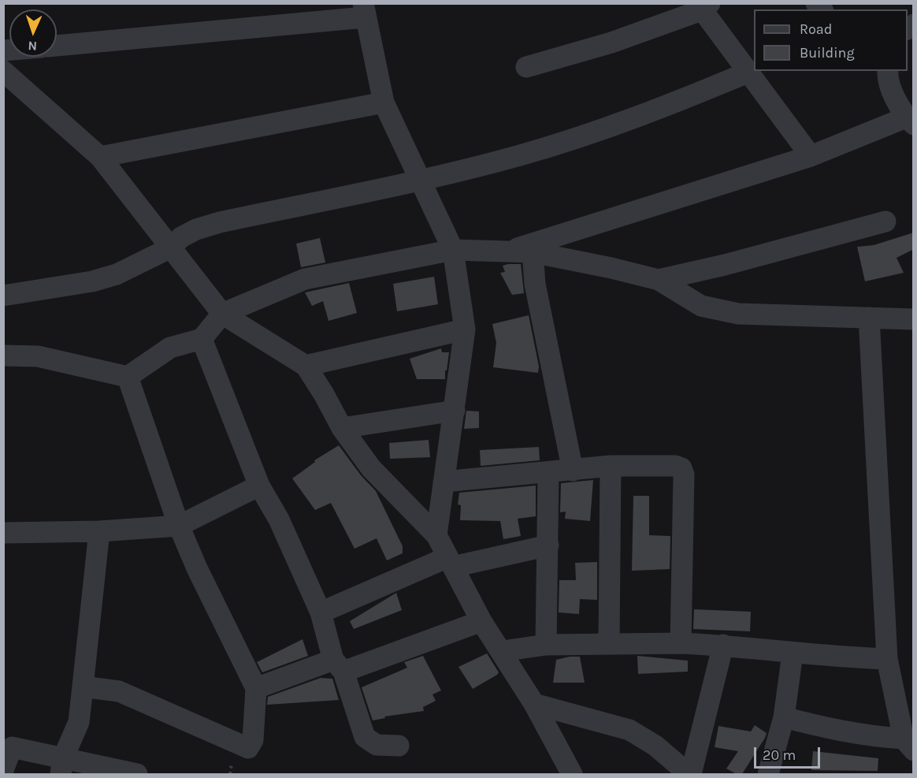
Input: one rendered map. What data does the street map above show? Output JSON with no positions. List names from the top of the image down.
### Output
{
  "legend": ["Road", "Building"],
  "scale_bar": "20 m",
  "north": "bottom"
}
